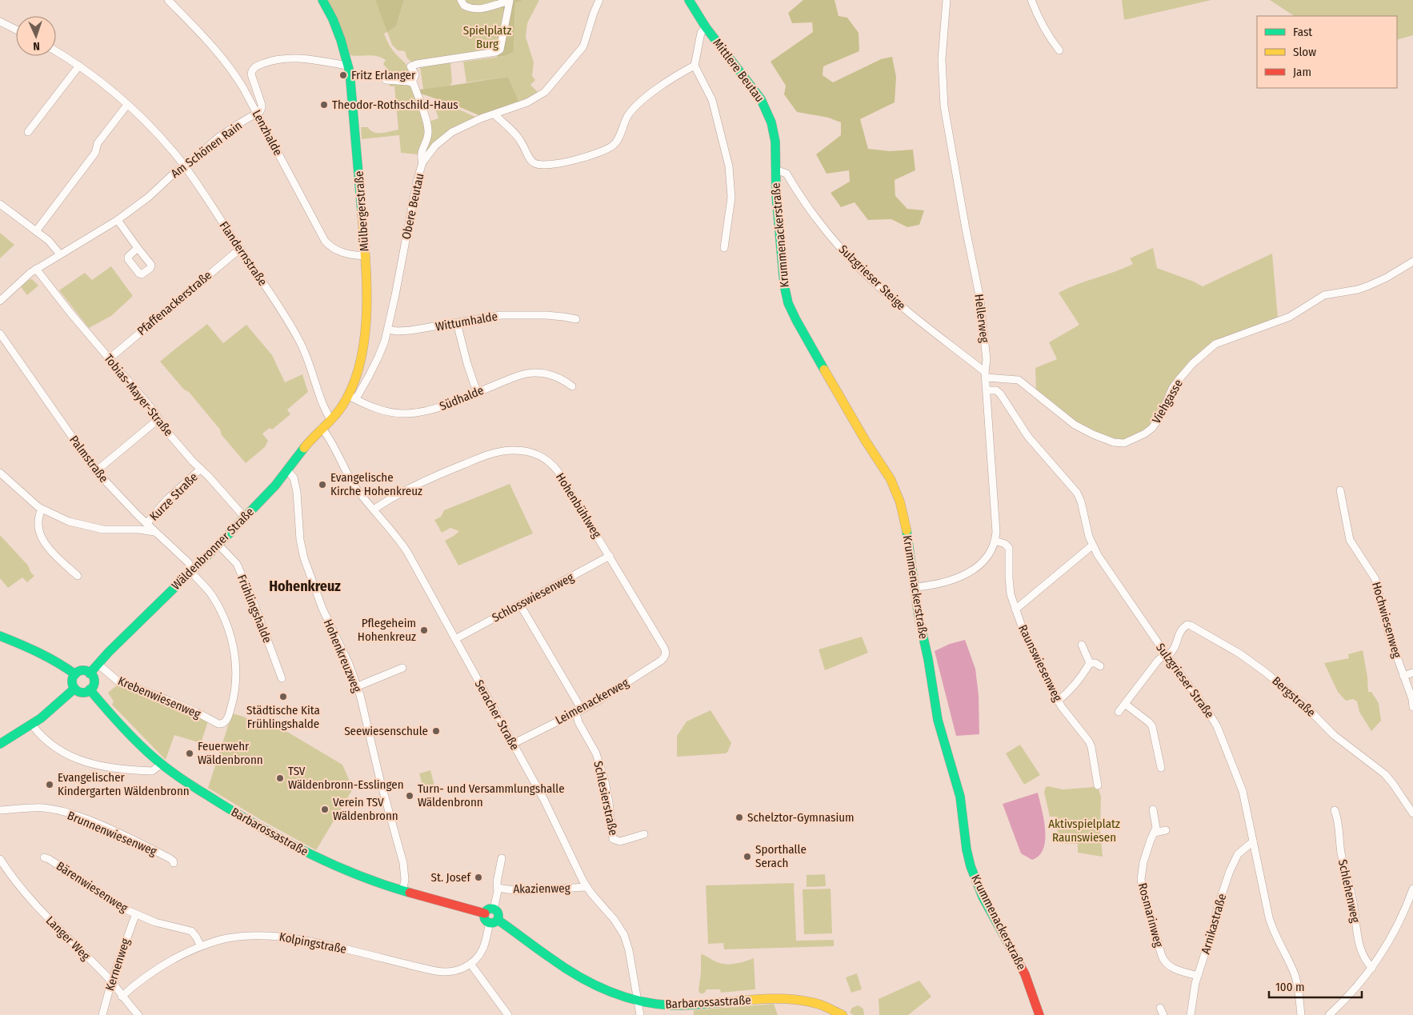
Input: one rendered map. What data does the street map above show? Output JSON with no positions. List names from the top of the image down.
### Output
{
  "streets": {
    "street": [
      "Mittlere Beutau",
      "Lenzhalde",
      "Am Schönen Rain",
      "Obere Beutau",
      "Mülbergerstraße",
      "Krummenackerstraße",
      "Flandernstraße",
      "Sulzgrieser Steige",
      "Pfaffenackerstraße",
      "Hellerweg",
      "Wittumhalde",
      "Tobias-Mayer-Straße",
      "Südhalde",
      "Viehgasse",
      "Palmstraße",
      "Kurze Straße",
      "Hohenbühlweg",
      "Wäldenbronner Straße",
      "Schlosswiesenweg",
      "Frühlingshalde",
      "Hochwiesenweg",
      "Hohenkreuzweg",
      "Raunswiesenweg",
      "Sulzgrieser Straße",
      "Bergstraße",
      "Krebenwiesenweg",
      "Leimenackerweg",
      "Seracher Straße",
      "Schlesierstraße",
      "Barbarossastraße",
      "Brunnenwiesenweg",
      "Bärenwiesenweg",
      "Akazienweg",
      "Schlehenweg",
      "Rosmarinweg",
      "Arnikastraße",
      "Langer Weg",
      "Kolpingstraße",
      "Kernenweg"
    ]
  },
  "crossings": [
    ["Mittlere Beutau", "Krummenackerstraße"],
    ["Mittlere Beutau", "Sulzgrieser Steige"],
    ["Lenzhalde", "Am Schönen Rain"],
    ["Lenzhalde", "Mülbergerstraße"],
    ["Am Schönen Rain", "Flandernstraße"],
    ["Am Schönen Rain", "Tobias-Mayer-Straße"],
    ["Obere Beutau", "Mülbergerstraße"],
    ["Obere Beutau", "Wittumhalde"],
    ["Obere Beutau", "Südhalde"],
    ["Mülbergerstraße", "Flandernstraße"],
    ["Mülbergerstraße", "Südhalde"],
    ["Mülbergerstraße", "Wäldenbronner Straße"],
    ["Krummenackerstraße", "Sulzgrieser Steige"],
    ["Krummenackerstraße", "Hellerweg"],
    ["Flandernstraße", "Pfaffenackerstraße"],
    ["Flandernstraße", "Wäldenbronner Straße"],
    ["Sulzgrieser Steige", "Hellerweg"],
    ["Sulzgrieser Steige", "Viehgasse"],
    ["Pfaffenackerstraße", "Tobias-Mayer-Straße"],
    ["Hellerweg", "Viehgasse"],
    ["Hellerweg", "Raunswiesenweg"],
    ["Hellerweg", "Sulzgrieser Straße"],
    ["Tobias-Mayer-Straße", "Kurze Straße"],
    ["Tobias-Mayer-Straße", "Wäldenbronner Straße"],
    ["Palmstraße", "Kurze Straße"],
    ["Palmstraße", "Wäldenbronner Straße"],
    ["Palmstraße", "Krebenwiesenweg"],
    ["Hohenbühlweg", "Schlosswiesenweg"],
    ["Hohenbühlweg", "Leimenackerweg"],
    ["Hohenbühlweg", "Seracher Straße"],
    ["Wäldenbronner Straße", "Frühlingshalde"],
    ["Wäldenbronner Straße", "Hohenkreuzweg"],
    ["Wäldenbronner Straße", "Krebenwiesenweg"],
    ["Wäldenbronner Straße", "Seracher Straße"],
    ["Wäldenbronner Straße", "Barbarossastraße"],
    ["Schlosswiesenweg", "Seracher Straße"],
    ["Schlosswiesenweg", "Schlesierstraße"],
    ["Hohenkreuzweg", "Barbarossastraße"],
    ["Sulzgrieser Straße", "Bergstraße"],
    ["Sulzgrieser Straße", "Arnikastraße"],
    ["Leimenackerweg", "Seracher Straße"],
    ["Leimenackerweg", "Schlesierstraße"],
    ["Seracher Straße", "Barbarossastraße"],
    ["Seracher Straße", "Akazienweg"],
    ["Barbarossastraße", "Kolpingstraße"],
    ["Bärenwiesenweg", "Kolpingstraße"],
    ["Bärenwiesenweg", "Kernenweg"],
    ["Rosmarinweg", "Arnikastraße"],
    ["Langer Weg", "Kolpingstraße"],
    ["Langer Weg", "Kernenweg"]
  ],
  "districts": ["Hohenkreuz"],
  "parks": ["Spielplatz Burg", "Aktivspielplatz Raunswiesen"],
  "places": [
    "Fritz Erlanger",
    "Theodor-Rothschild-Haus",
    "Evangelische Kirche Hohenkreuz",
    "Pflegeheim Hohenkreuz",
    "Städtische Kita Frühlingshalde",
    "Seewiesenschule",
    "Feuerwehr Wäldenbronn",
    "TSV Wäldenbronn-Esslingen",
    "Evangelischer Kindergarten Wäldenbronn",
    "Turn- und Versammlungshalle Wäldenbronn",
    "Verein TSV Wäldenbronn",
    "Schelztor-Gymnasium",
    "Sporthalle Serach",
    "St. Josef"
  ],
  "legend": ["Fast", "Slow", "Jam"],
  "scale_bar": "100 m",
  "north": "bottom"
}
